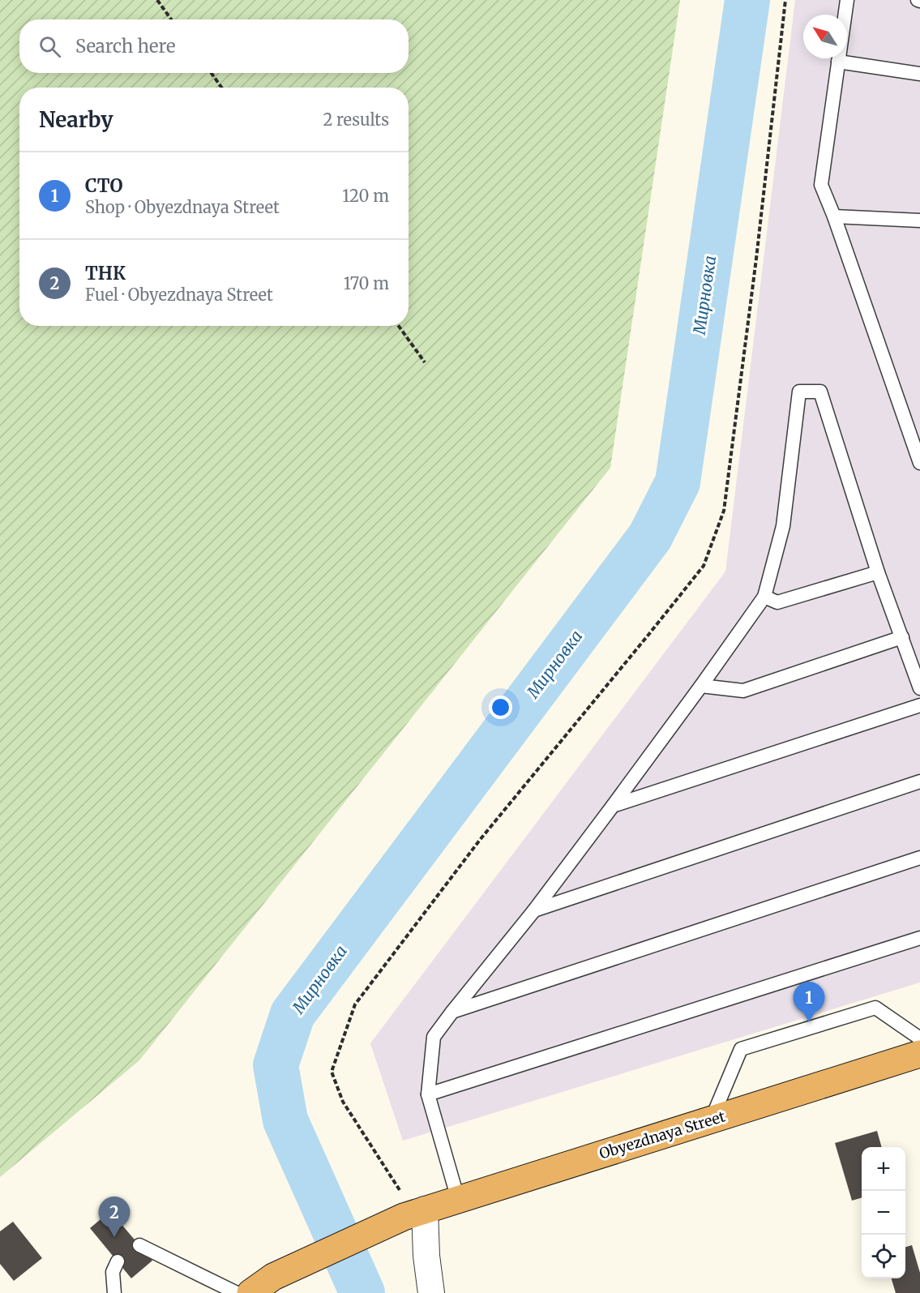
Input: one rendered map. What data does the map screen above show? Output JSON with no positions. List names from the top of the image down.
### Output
{
  "streets": {
    "highway": ["Obyezdnaya Street"]
  },
  "water": ["Мирновка"],
  "north": "top left",
  "page": {
    "search": "Search here",
    "heading": ["Nearby", "2 results"],
    "list": [
      {
        "mark": "1",
        "name": "СТО",
        "note": "Shop · Obyezdnaya Street",
        "value": "120 m"
      },
      {
        "mark": "2",
        "name": "ТНК",
        "note": "Fuel · Obyezdnaya Street",
        "value": "170 m"
      }
    ],
    "pins": ["1", "2"],
    "map_buttons": ["+", "−"]
  }
}
